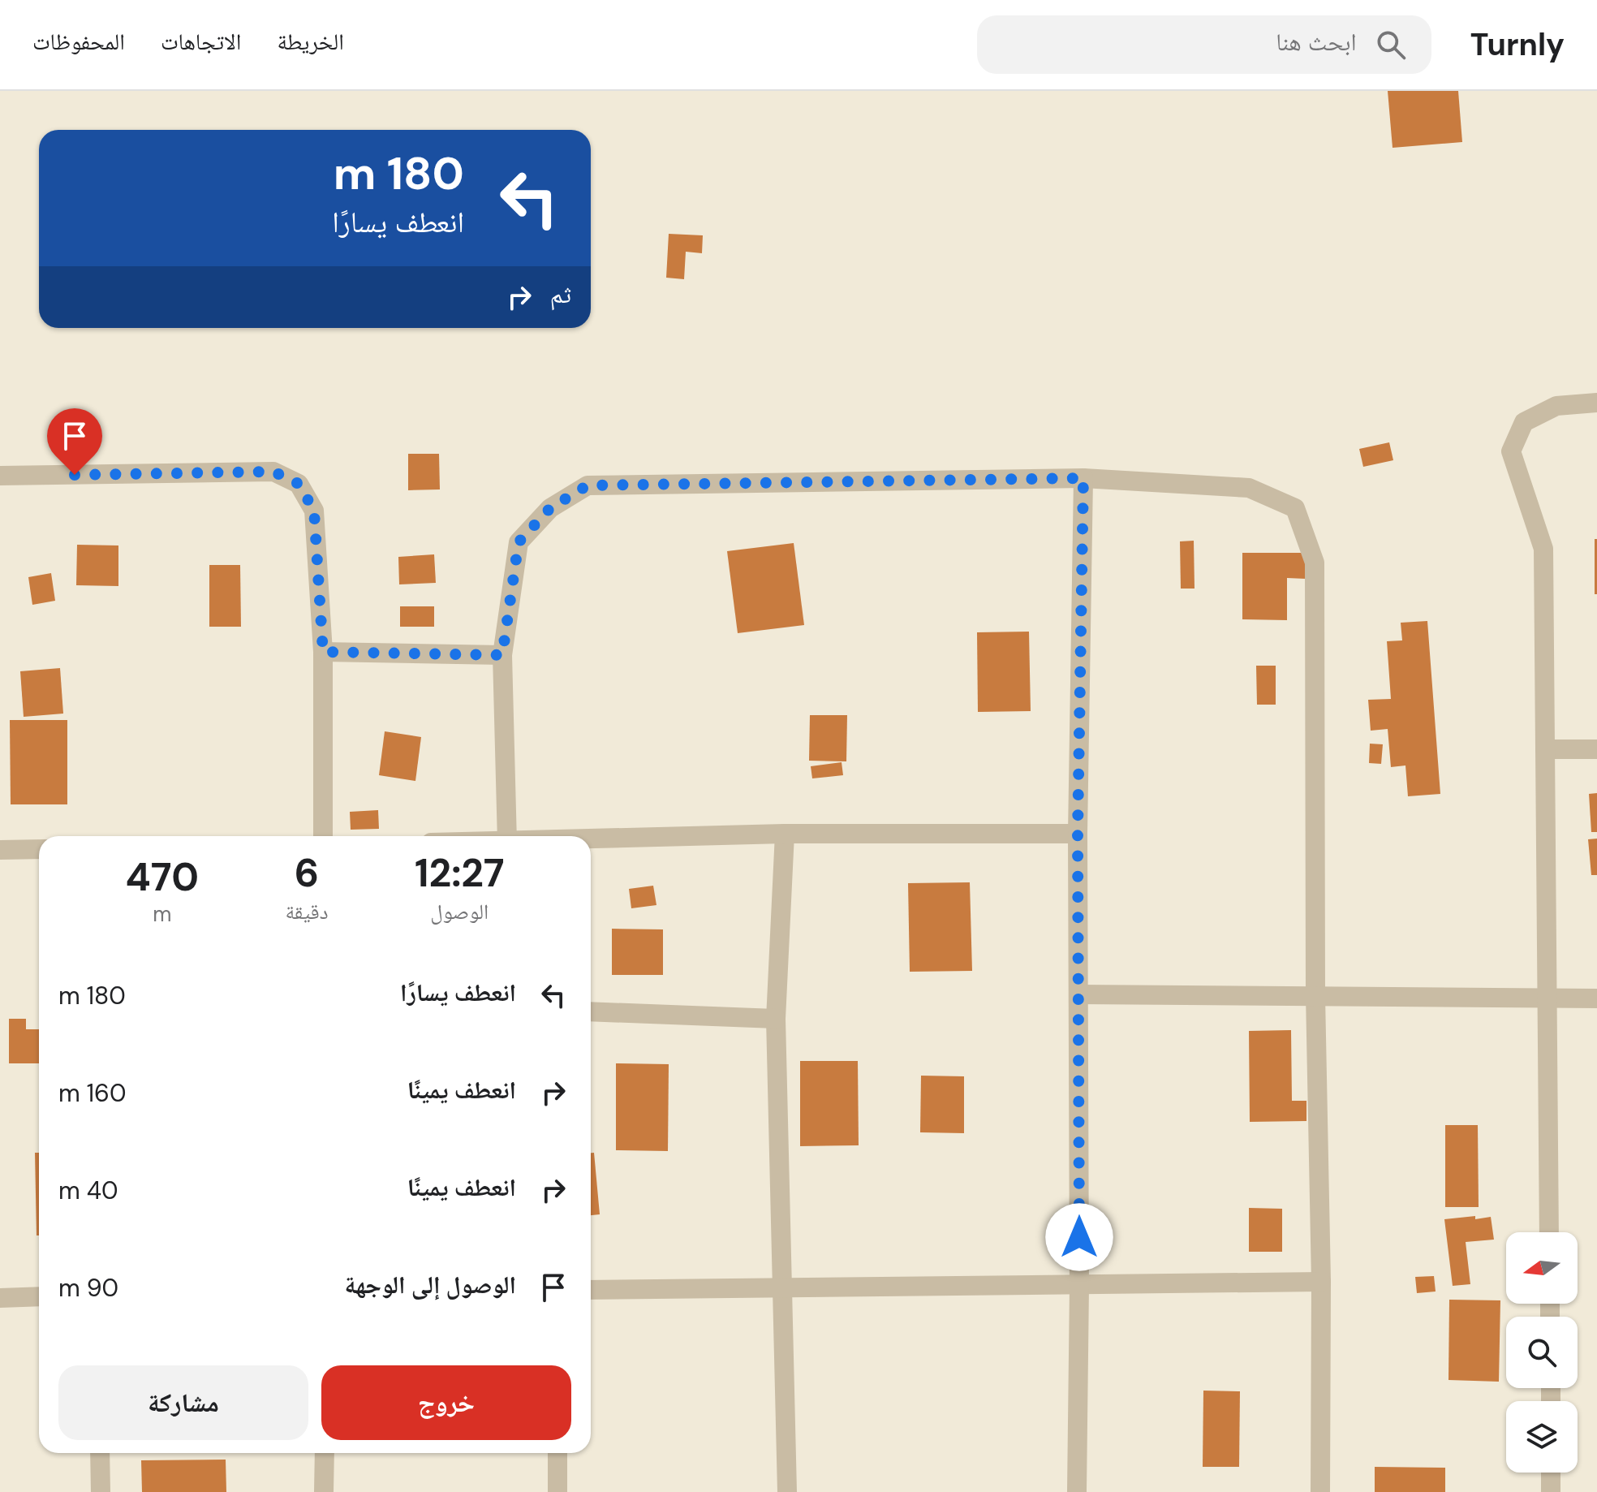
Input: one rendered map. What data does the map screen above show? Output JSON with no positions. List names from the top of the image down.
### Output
{
  "north": "left",
  "page": {
    "header": "Turnly",
    "search": "ابحث هنا",
    "nav": ["الخريطة", "الاتجاهات", "المحفوظات"],
    "turn": ["180 m", "انعطف يسارًا"],
    "then": "ثم",
    "eta": [
      "12:27",
      "الوصول",
      "6",
      "دقيقة",
      "470",
      "m"
    ],
    "list": [
      {
        "name": "انعطف يسارًا",
        "value": "180 m"
      },
      {
        "name": "انعطف يمينًا",
        "value": "160 m"
      },
      {
        "name": "انعطف يمينًا",
        "value": "40 m"
      },
      {
        "name": "الوصول إلى الوجهة",
        "value": "90 m"
      }
    ],
    "buttons": ["خروج", "مشاركة"]
  }
}
